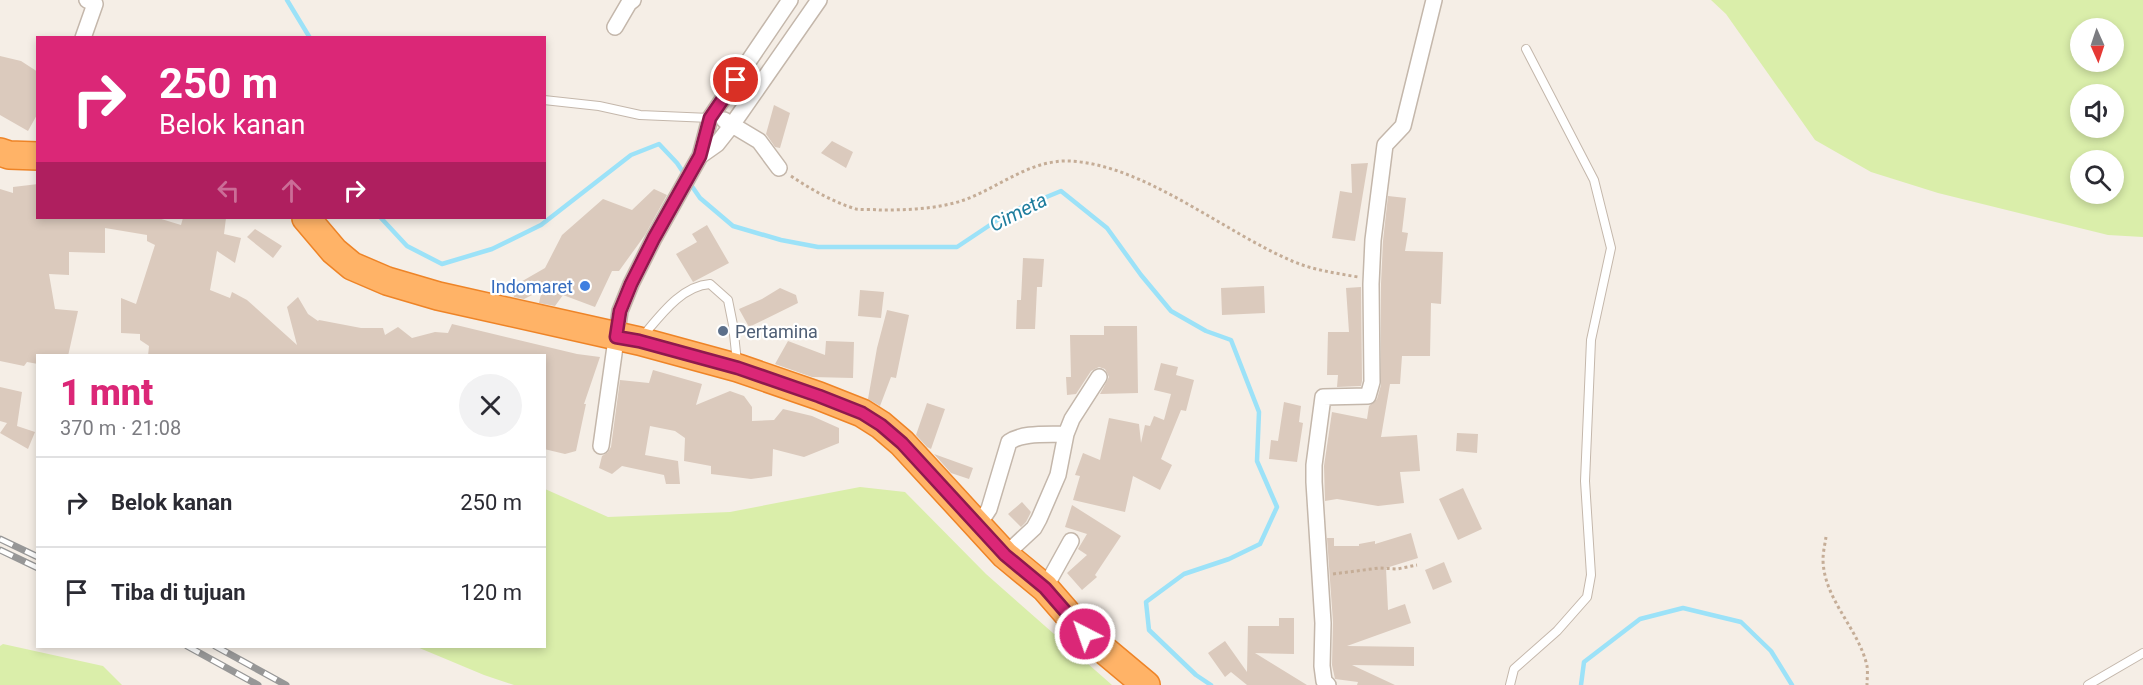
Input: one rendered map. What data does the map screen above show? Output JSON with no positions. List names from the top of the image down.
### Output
{
  "water": ["Cimeta"],
  "places": ["Indomaret", "Pertamina"],
  "north": "bottom",
  "page": {
    "turn": ["250 m", "Belok kanan"],
    "heading": ["1 mnt", "370 m · 21:08"],
    "list": [
      {
        "name": "Belok kanan",
        "value": "250 m"
      },
      {
        "name": "Tiba di tujuan",
        "value": "120 m"
      }
    ]
  }
}
